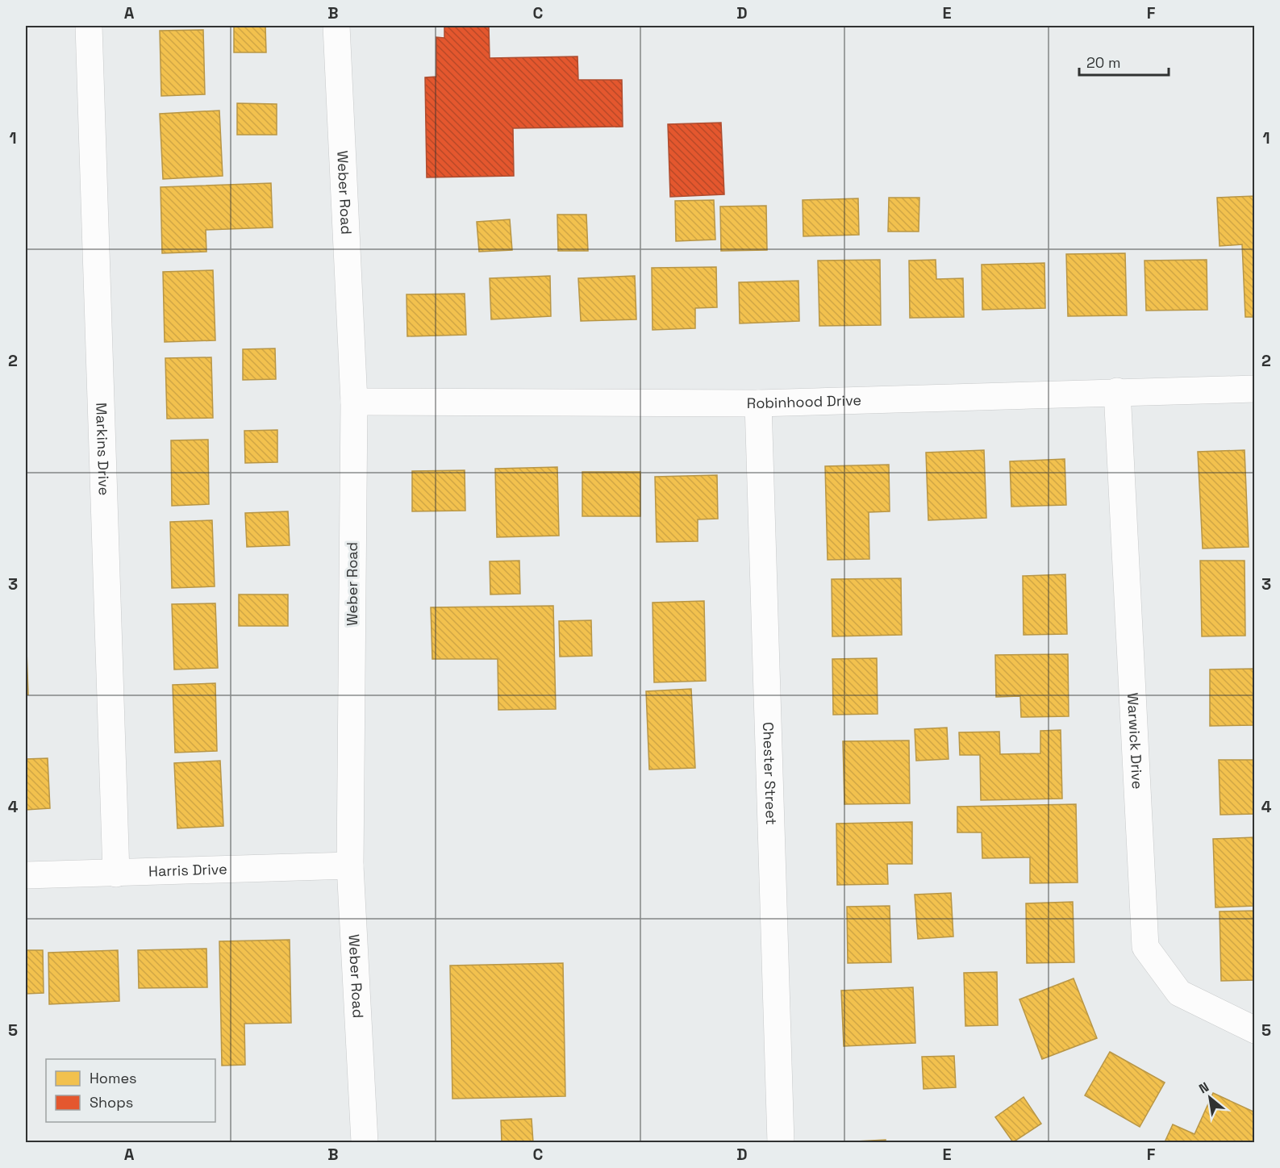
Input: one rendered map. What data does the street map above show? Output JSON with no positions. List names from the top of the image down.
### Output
{
  "streets": {
    "street": [
      "Weber Road",
      "Robinhood Drive",
      "Markins Drive",
      "Warwick Drive",
      "Chester Street",
      "Harris Drive"
    ]
  },
  "crossings": [
    ["Weber Road", "Robinhood Drive"],
    ["Weber Road", "Harris Drive"],
    ["Robinhood Drive", "Warwick Drive"],
    ["Robinhood Drive", "Chester Street"],
    ["Markins Drive", "Harris Drive"]
  ],
  "legend": ["Homes", "Shops"],
  "scale_bar": "20 m",
  "north": "top left",
  "grid": {
    "columns": [
      "A",
      "B",
      "C",
      "D",
      "E",
      "F"
    ],
    "rows": [
      "1",
      "2",
      "3",
      "4",
      "5"
    ]
  }
}
